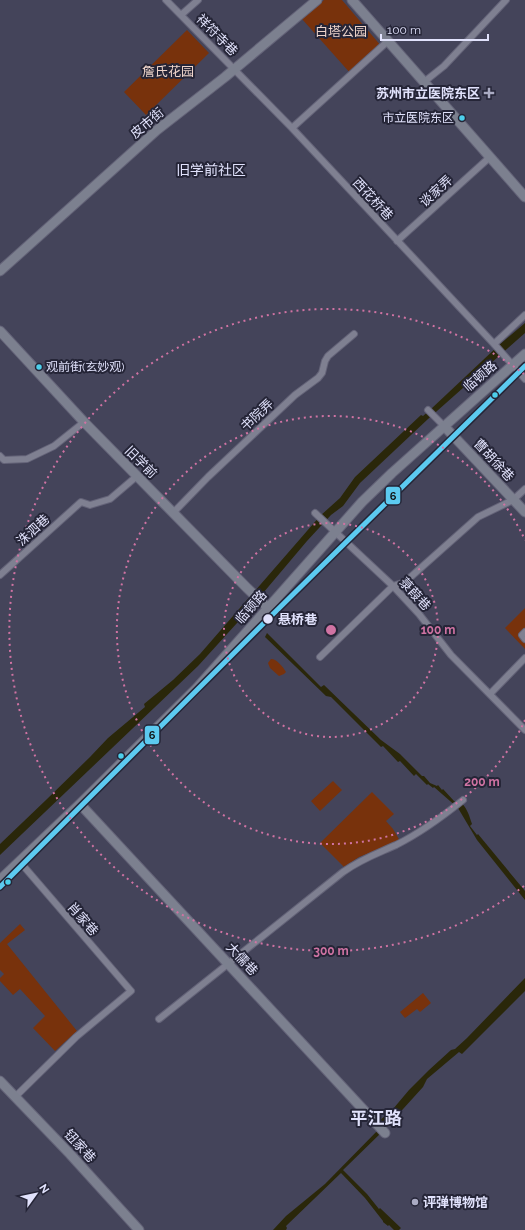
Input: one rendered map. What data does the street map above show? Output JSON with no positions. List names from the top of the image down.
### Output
{
  "streets": {
    "street": [
      "祥符寺巷",
      "皮市街",
      "谈家弄",
      "西花桥巷",
      "临顿路",
      "书院弄",
      "曹胡徐巷",
      "旧学前",
      "洙泗巷",
      "菉葭巷",
      "肖家巷",
      "大儒巷",
      "钮家巷"
    ]
  },
  "crossings": [
    ["祥符寺巷", "皮市街"],
    ["祥符寺巷", "西花桥巷"],
    ["皮市街", "西花桥巷"],
    ["谈家弄", "西花桥巷"],
    ["西花桥巷", "临顿路"],
    ["临顿路", "曹胡徐巷"],
    ["临顿路", "旧学前"],
    ["临顿路", "菉葭巷"],
    ["临顿路", "肖家巷"],
    ["临顿路", "大儒巷"],
    ["书院弄", "旧学前"],
    ["旧学前", "洙泗巷"],
    ["肖家巷", "钮家巷"]
  ],
  "districts": ["旧学前社区", "平江路"],
  "parks": ["白塔公园", "詹氏花园"],
  "places": {
    "health": ["苏州市立医院东区"],
    "other": [
      "市立医院东区",
      "观前街(玄妙观)",
      "悬桥巷",
      "评弹博物馆"
    ]
  },
  "lines": ["transit line 6"],
  "scale_bar": "100 m",
  "north": "top right",
  "rings": ["100 m", "200 m", "300 m"]
}
